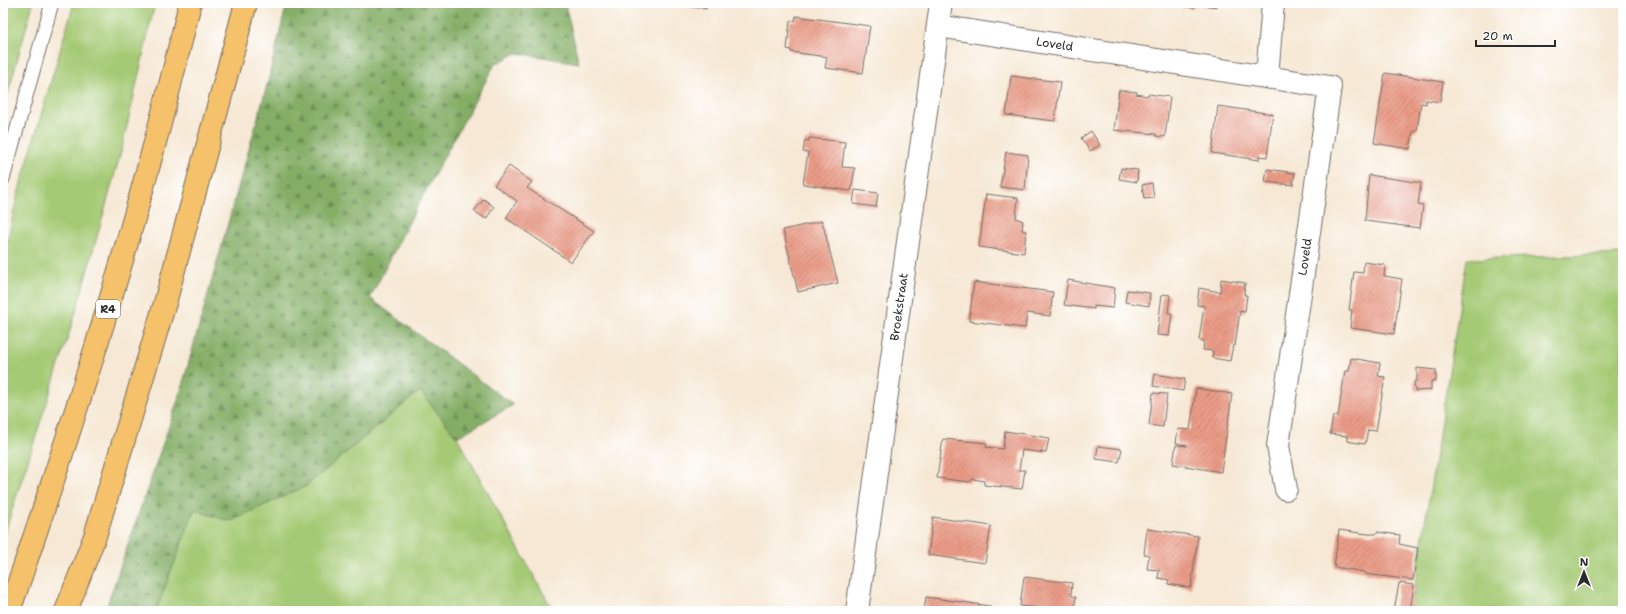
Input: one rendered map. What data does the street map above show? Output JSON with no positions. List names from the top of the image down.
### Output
{
  "streets": {
    "highway": ["R4"],
    "street": ["Loveld", "Broekstraat"]
  },
  "crossings": [
    ["Loveld", "Broekstraat"]
  ],
  "scale_bar": "20 m",
  "north": "top"
}
